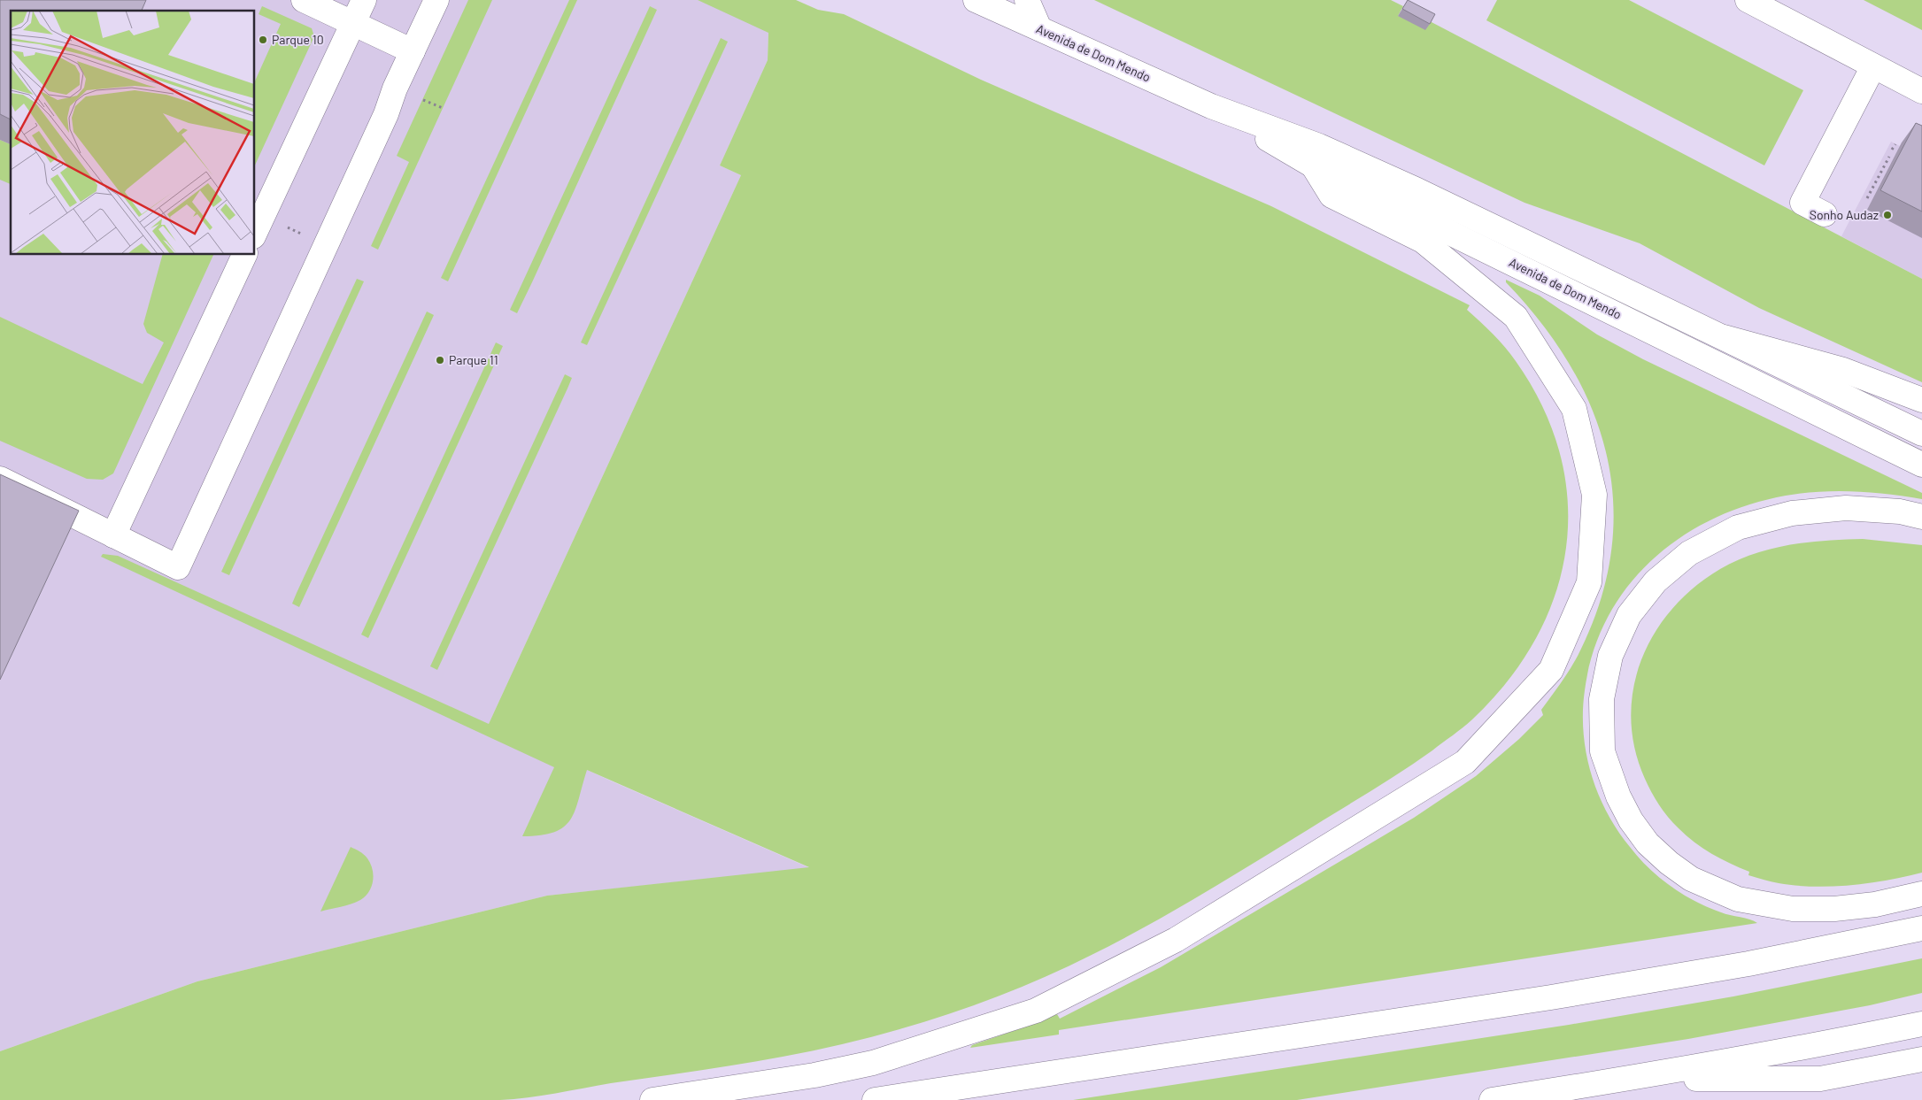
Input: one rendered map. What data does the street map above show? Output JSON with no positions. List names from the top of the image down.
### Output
{
  "streets": {
    "main road": ["Avenida de Dom Mendo"]
  },
  "places": ["Parque 10", "Sonho Audaz", "Parque 11"]
}
